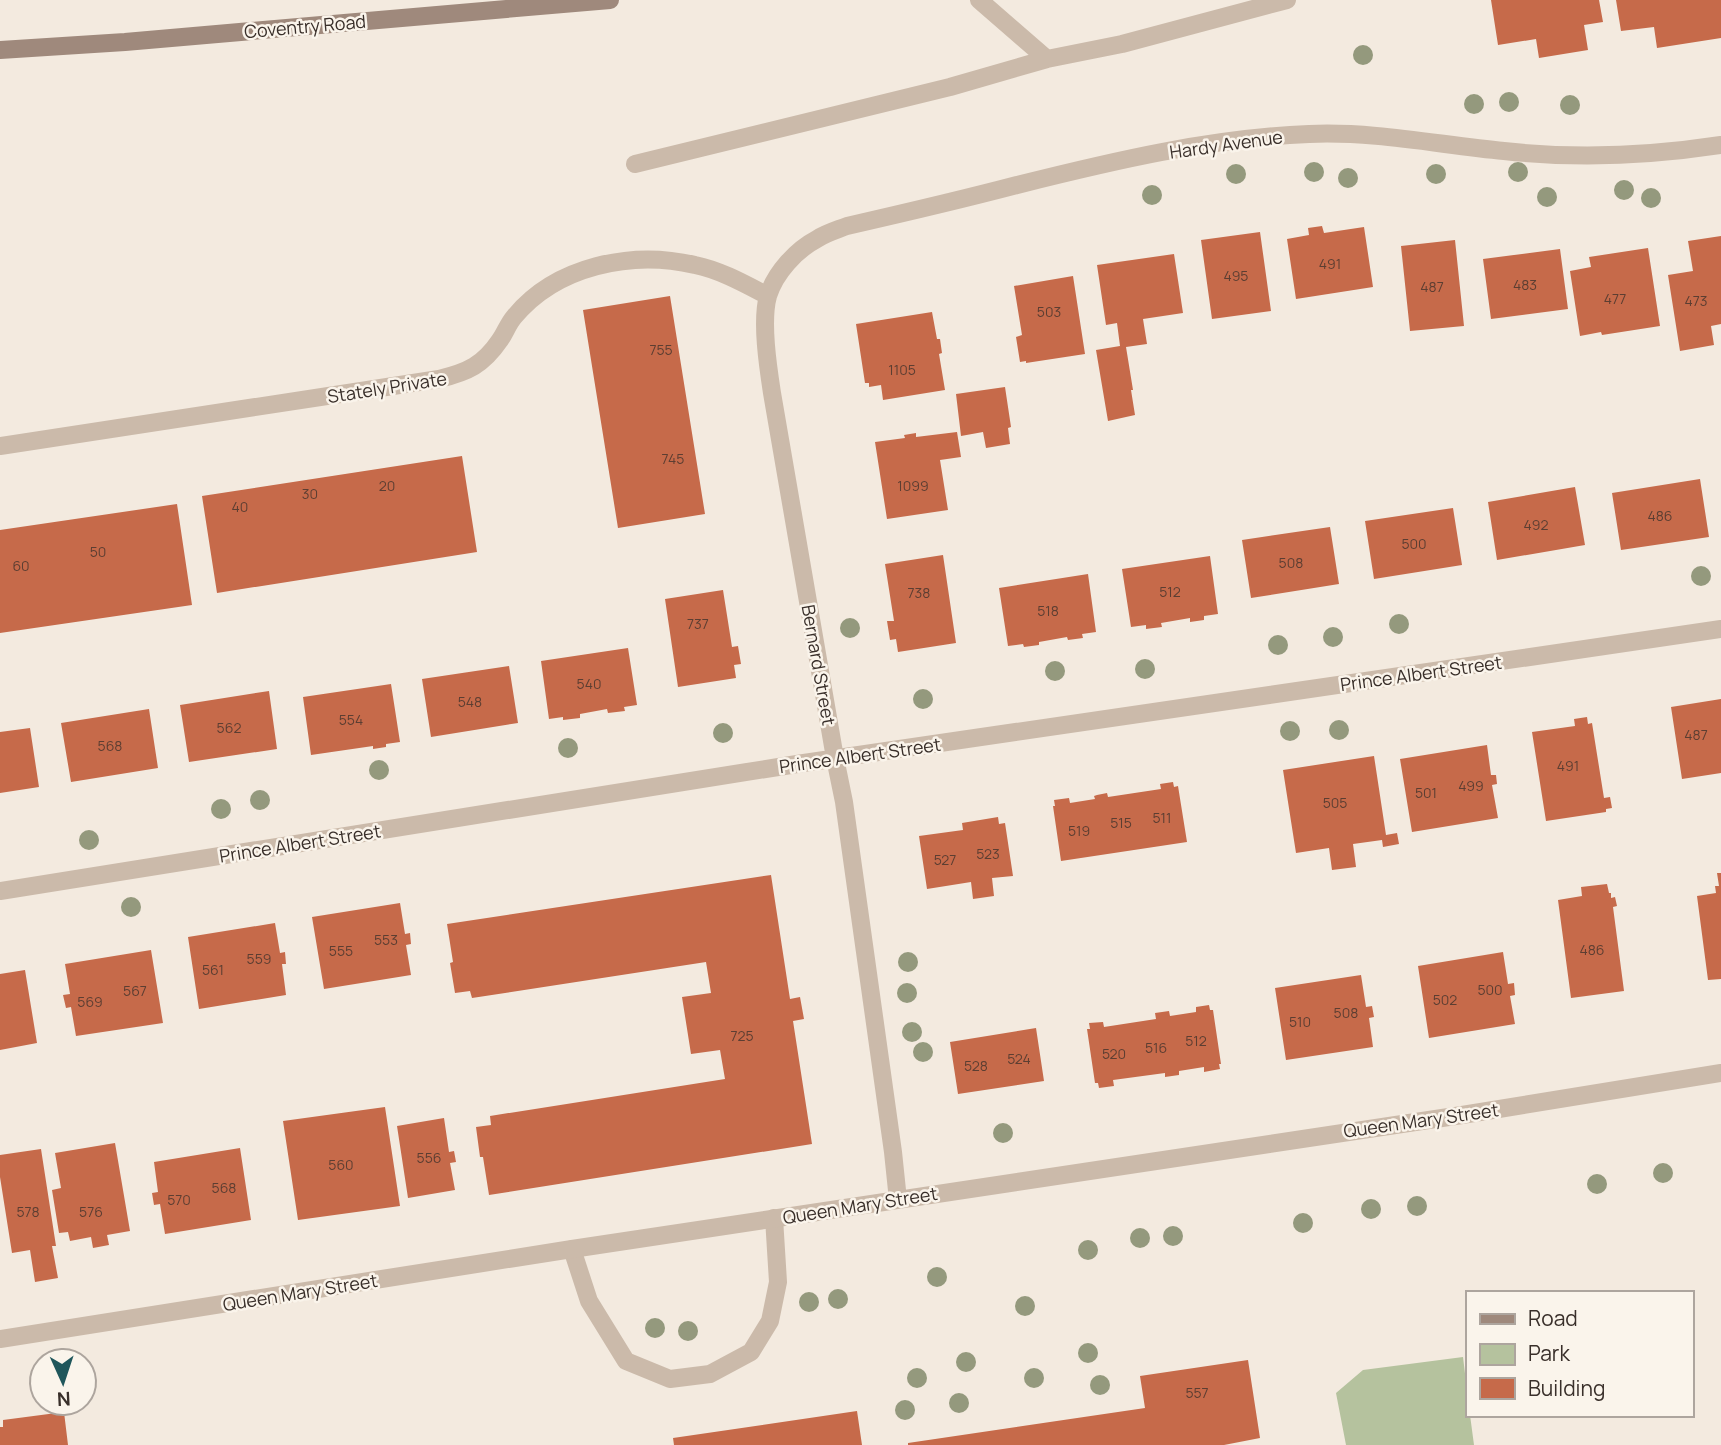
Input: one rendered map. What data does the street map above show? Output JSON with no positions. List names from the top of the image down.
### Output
{
  "streets": {
    "main road": ["Coventry Road"],
    "street": [
      "Hardy Avenue",
      "Stately Private",
      "Bernard Street",
      "Prince Albert Street",
      "Queen Mary Street"
    ]
  },
  "crossings": [
    ["Hardy Avenue", "Stately Private"],
    ["Hardy Avenue", "Bernard Street"],
    ["Stately Private", "Bernard Street"],
    ["Bernard Street", "Prince Albert Street"],
    ["Bernard Street", "Queen Mary Street"]
  ],
  "house_numbers": [
    "491",
    "495",
    "483",
    "487",
    "477",
    "473",
    "503",
    "755",
    "1105",
    "745",
    "20",
    "1099",
    "30",
    "40",
    "486",
    "492",
    "500",
    "50",
    "508",
    "60",
    "512",
    "738",
    "518",
    "737",
    "540",
    "548",
    "554",
    "562",
    "487",
    "568",
    "491",
    "499",
    "501",
    "505",
    "511",
    "515",
    "519",
    "523",
    "527",
    "553",
    "486",
    "555",
    "559",
    "561",
    "500",
    "567",
    "502",
    "569",
    "508",
    "510",
    "725",
    "512",
    "516",
    "520",
    "524",
    "528",
    "556",
    "560",
    "568",
    "570",
    "578",
    "576",
    "557"
  ],
  "legend": ["Road", "Park", "Building"],
  "north": "bottom"
}
